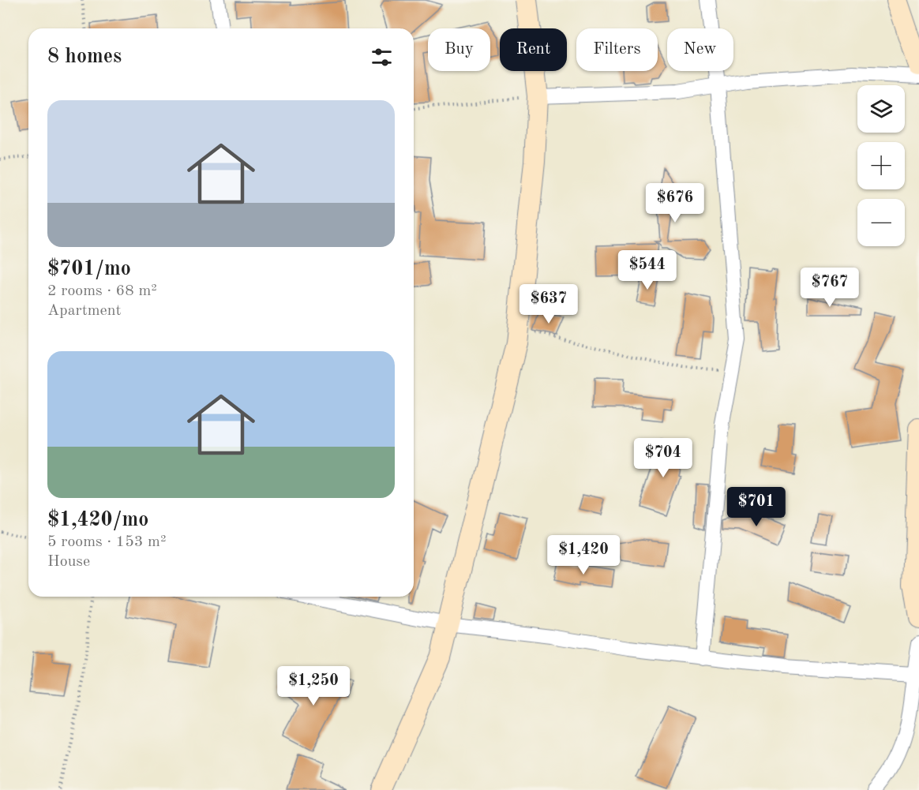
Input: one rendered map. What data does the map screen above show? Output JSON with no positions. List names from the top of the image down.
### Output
{
  "page": {
    "chip": [
      "Buy",
      "Rent",
      "Filters",
      "New"
    ],
    "heading": "8 homes",
    "map_buttons": ["+", "−"],
    "list": [
      {
        "name": "$701/mo",
        "note": "2 rooms · 68 m² · Apartment"
      },
      {
        "name": "$1,420/mo",
        "note": "5 rooms · 153 m² · House"
      }
    ],
    "price": [
      "$676",
      "$544",
      "$767",
      "$637",
      "$704",
      "$701",
      "$1,420",
      "$1,250"
    ]
  }
}
